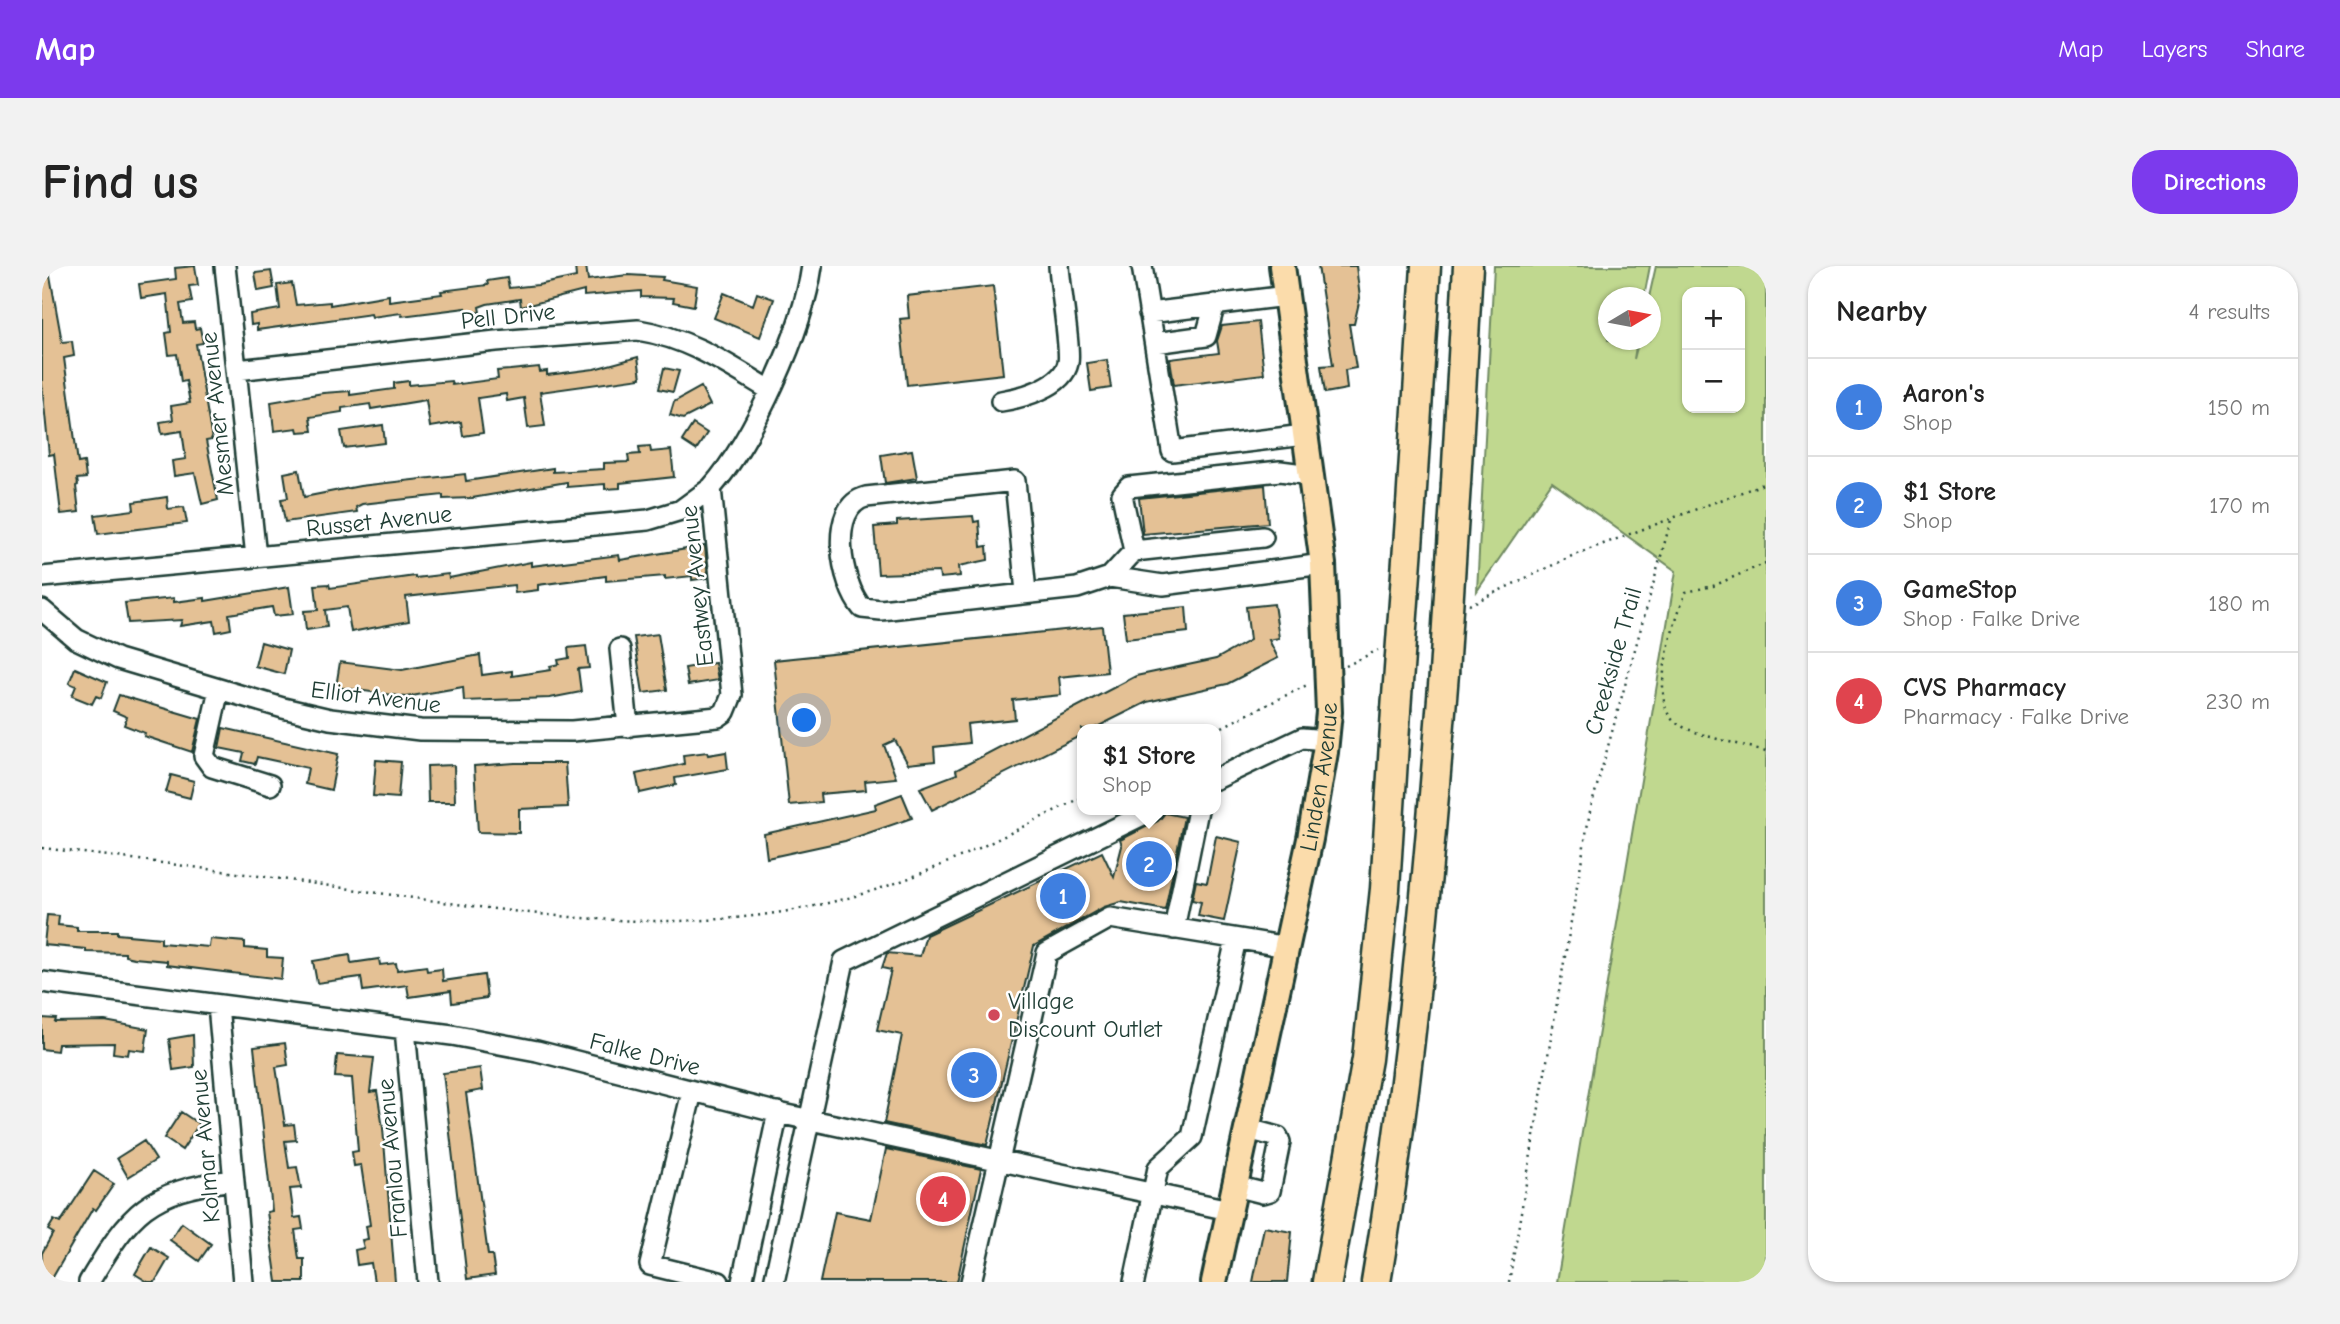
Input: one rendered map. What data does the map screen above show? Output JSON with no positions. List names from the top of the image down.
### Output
{
  "streets": {
    "main road": ["Linden Avenue"],
    "street": [
      "Pell Drive",
      "Mesmer Avenue",
      "Russet Avenue",
      "Eastwey Avenue",
      "Elliot Avenue",
      "Falke Drive",
      "Kolmar Avenue",
      "Franlou Avenue"
    ],
    "path": ["Creekside Trail"]
  },
  "crossings": [
    ["Pell Drive", "Mesmer Avenue"],
    ["Pell Drive", "Eastwey Avenue"],
    ["Mesmer Avenue", "Russet Avenue"],
    ["Russet Avenue", "Eastwey Avenue"],
    ["Eastwey Avenue", "Elliot Avenue"],
    ["Linden Avenue", "Falke Drive"],
    ["Falke Drive", "Kolmar Avenue"],
    ["Falke Drive", "Franlou Avenue"]
  ],
  "places": ["Village Discount Outlet"],
  "north": "right",
  "page": {
    "header": "Map",
    "nav": ["Map", "Layers", "Share"],
    "buttons": "Directions",
    "title": "Find us",
    "heading": ["Nearby", "4 results"],
    "map_buttons": ["+", "−"],
    "list": [
      {
        "mark": "1",
        "name": "Aaron's",
        "note": "Shop",
        "value": "150 m"
      },
      {
        "mark": "2",
        "name": "$1 Store",
        "note": "Shop",
        "value": "170 m"
      },
      {
        "mark": "3",
        "name": "GameStop",
        "note": "Shop · Falke Drive",
        "value": "180 m"
      },
      {
        "mark": "4",
        "name": "CVS Pharmacy",
        "note": "Pharmacy · Falke Drive",
        "value": "230 m"
      }
    ],
    "popup": ["$1 Store", "Shop"],
    "pins": [
      "2",
      "1",
      "3",
      "4"
    ]
  }
}
